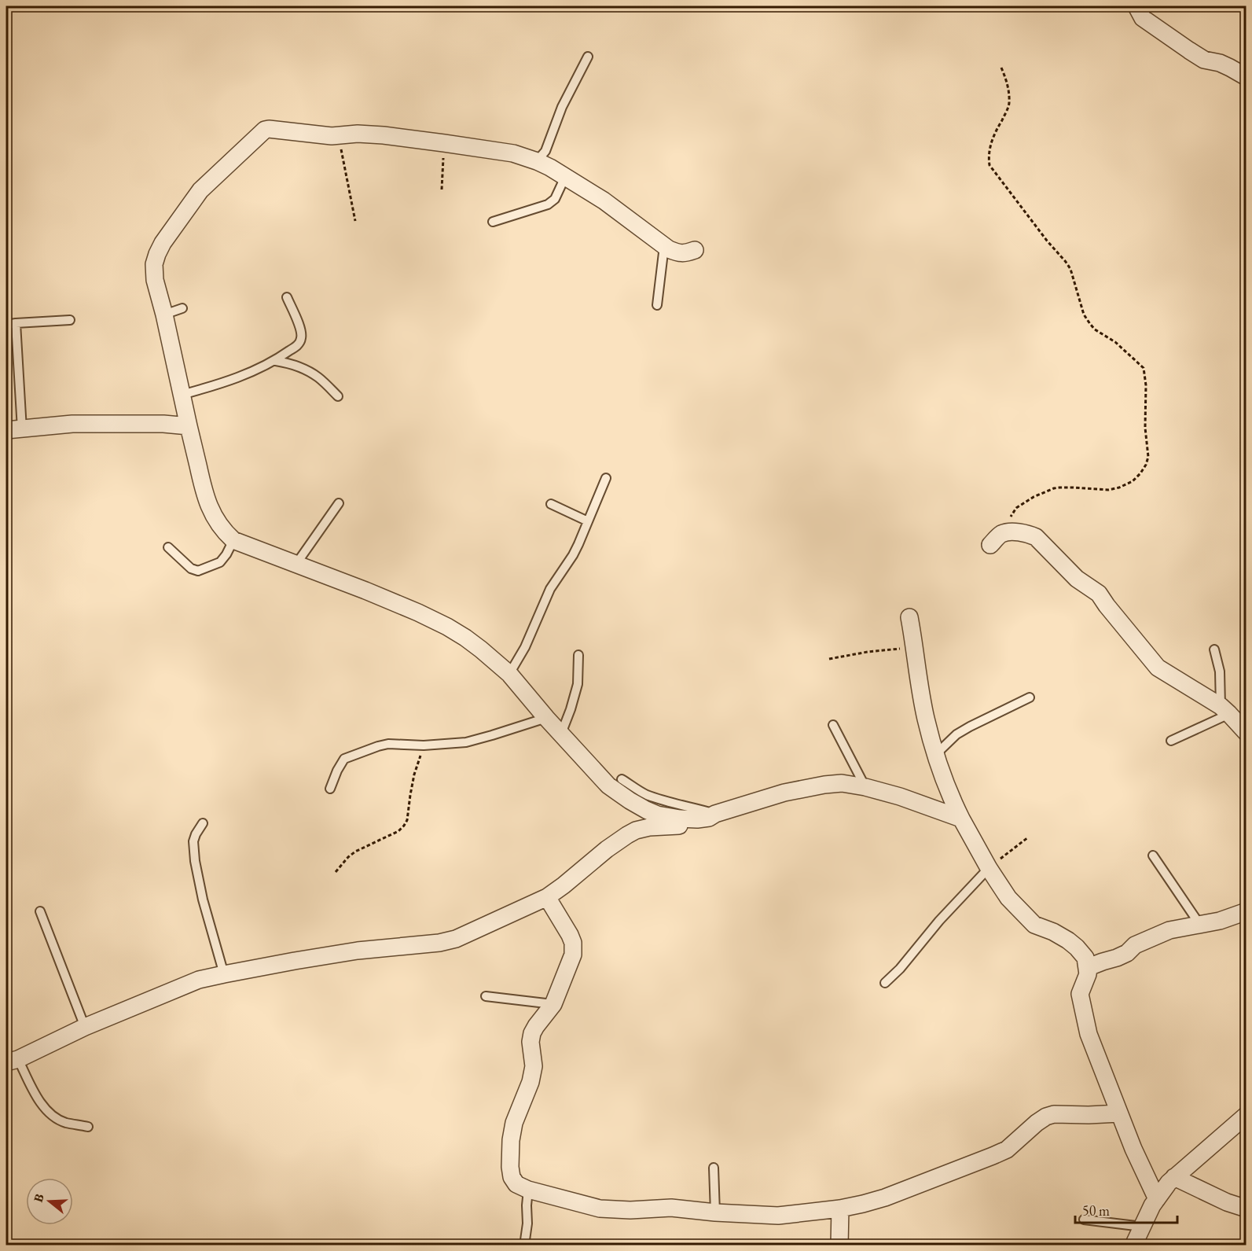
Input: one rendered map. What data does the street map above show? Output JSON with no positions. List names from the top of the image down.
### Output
{
  "scale_bar": "50 m",
  "north": "left"
}
